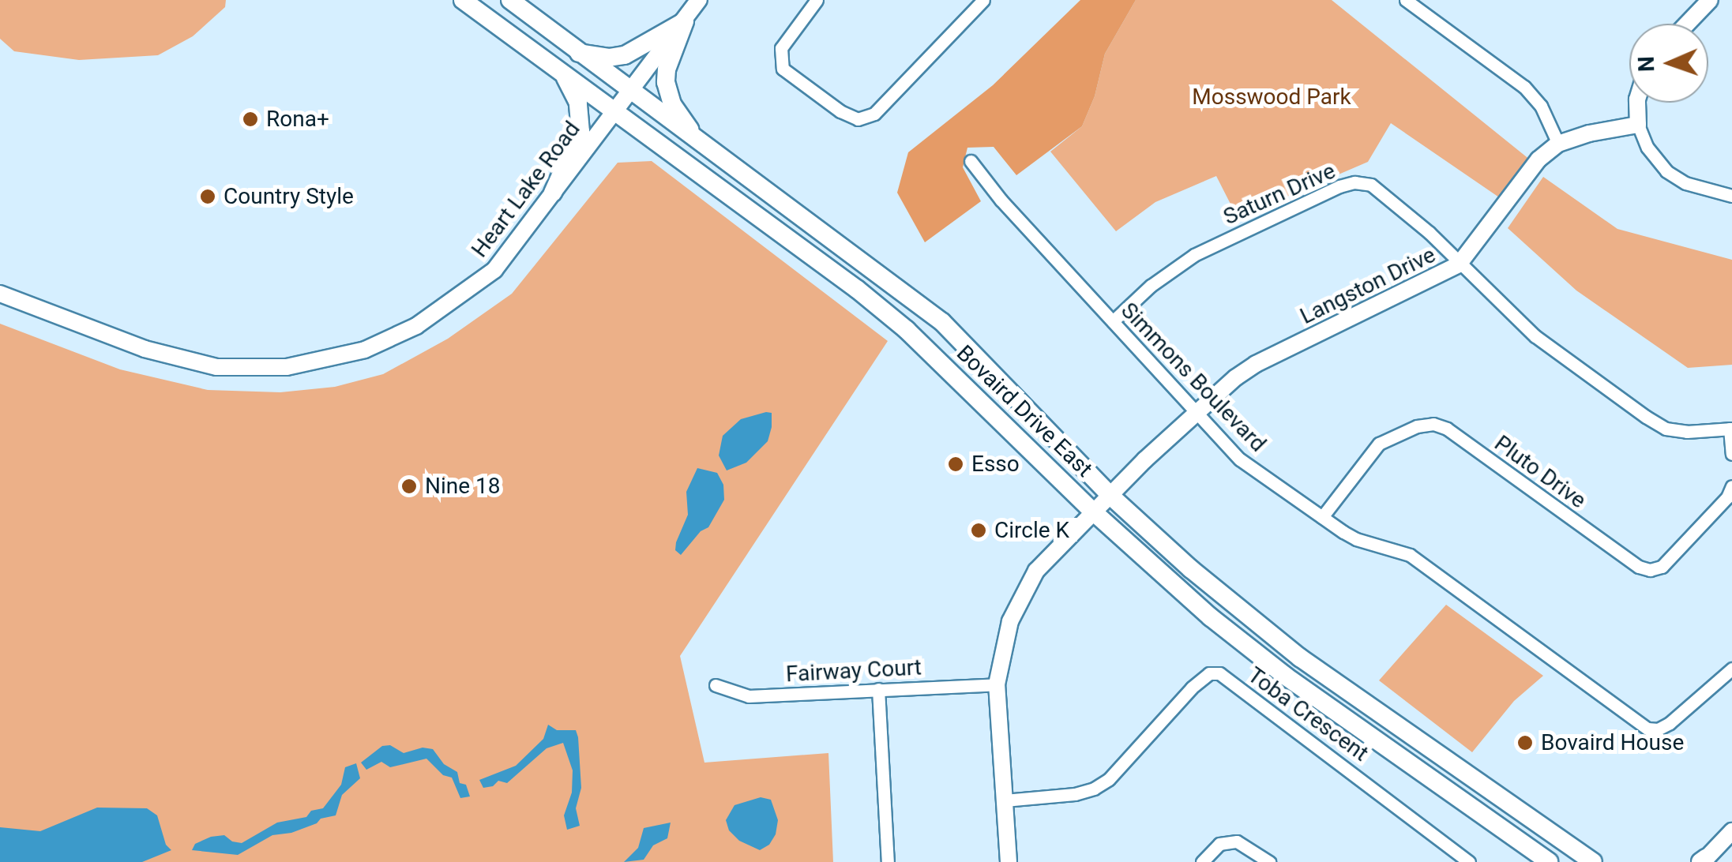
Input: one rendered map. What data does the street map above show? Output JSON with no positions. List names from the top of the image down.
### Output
{
  "streets": {
    "main road": ["Bovaird Drive East"],
    "street": [
      "Heart Lake Road",
      "Saturn Drive",
      "Langston Drive",
      "Simmons Boulevard",
      "Pluto Drive",
      "Fairway Court",
      "Toba Crescent"
    ]
  },
  "crossings": [
    ["Heart Lake Road", "Bovaird Drive East"],
    ["Saturn Drive", "Langston Drive"],
    ["Saturn Drive", "Simmons Boulevard"],
    ["Langston Drive", "Simmons Boulevard"],
    ["Langston Drive", "Bovaird Drive East"],
    ["Langston Drive", "Fairway Court"],
    ["Langston Drive", "Toba Crescent"],
    ["Simmons Boulevard", "Pluto Drive"]
  ],
  "parks": ["Mosswood Park"],
  "places": [
    "Rona+",
    "Country Style",
    "Esso",
    "Nine 18",
    "Circle K",
    "Bovaird House"
  ],
  "north": "left"
}
